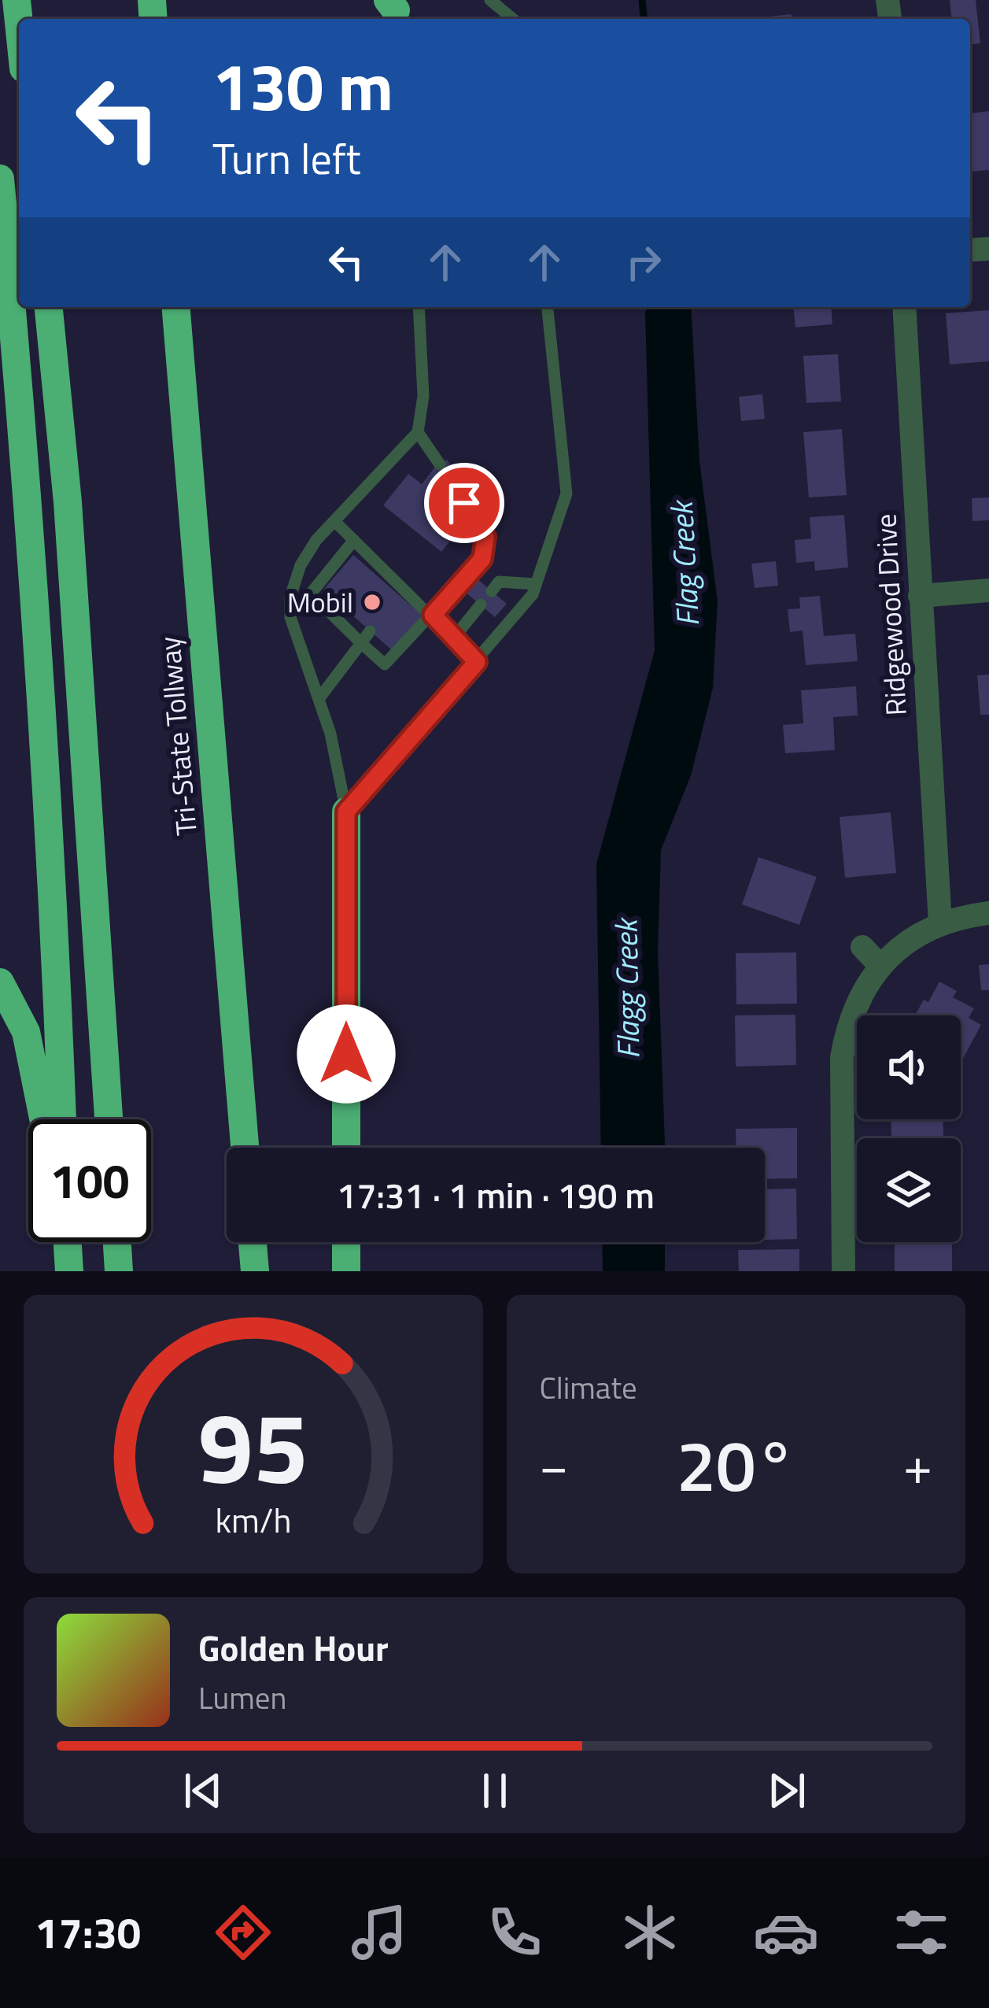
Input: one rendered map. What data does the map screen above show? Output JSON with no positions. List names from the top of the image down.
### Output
{
  "streets": {
    "highway": ["Tri-State Tollway"],
    "street": ["Ridgewood Drive"]
  },
  "water": ["Flag Creek", "Flagg Creek"],
  "places": ["Mobil"],
  "page": {
    "turn": ["130 m", "Turn left"],
    "limit": "100",
    "trip": "17:31 · 1 min · 190 m",
    "tile": "Climate",
    "heat": ["−", "20°", "+"],
    "song": ["Golden Hour", "Lumen"],
    "tabs": "17:30",
    "gauge": ["95", "km/h"]
  }
}
